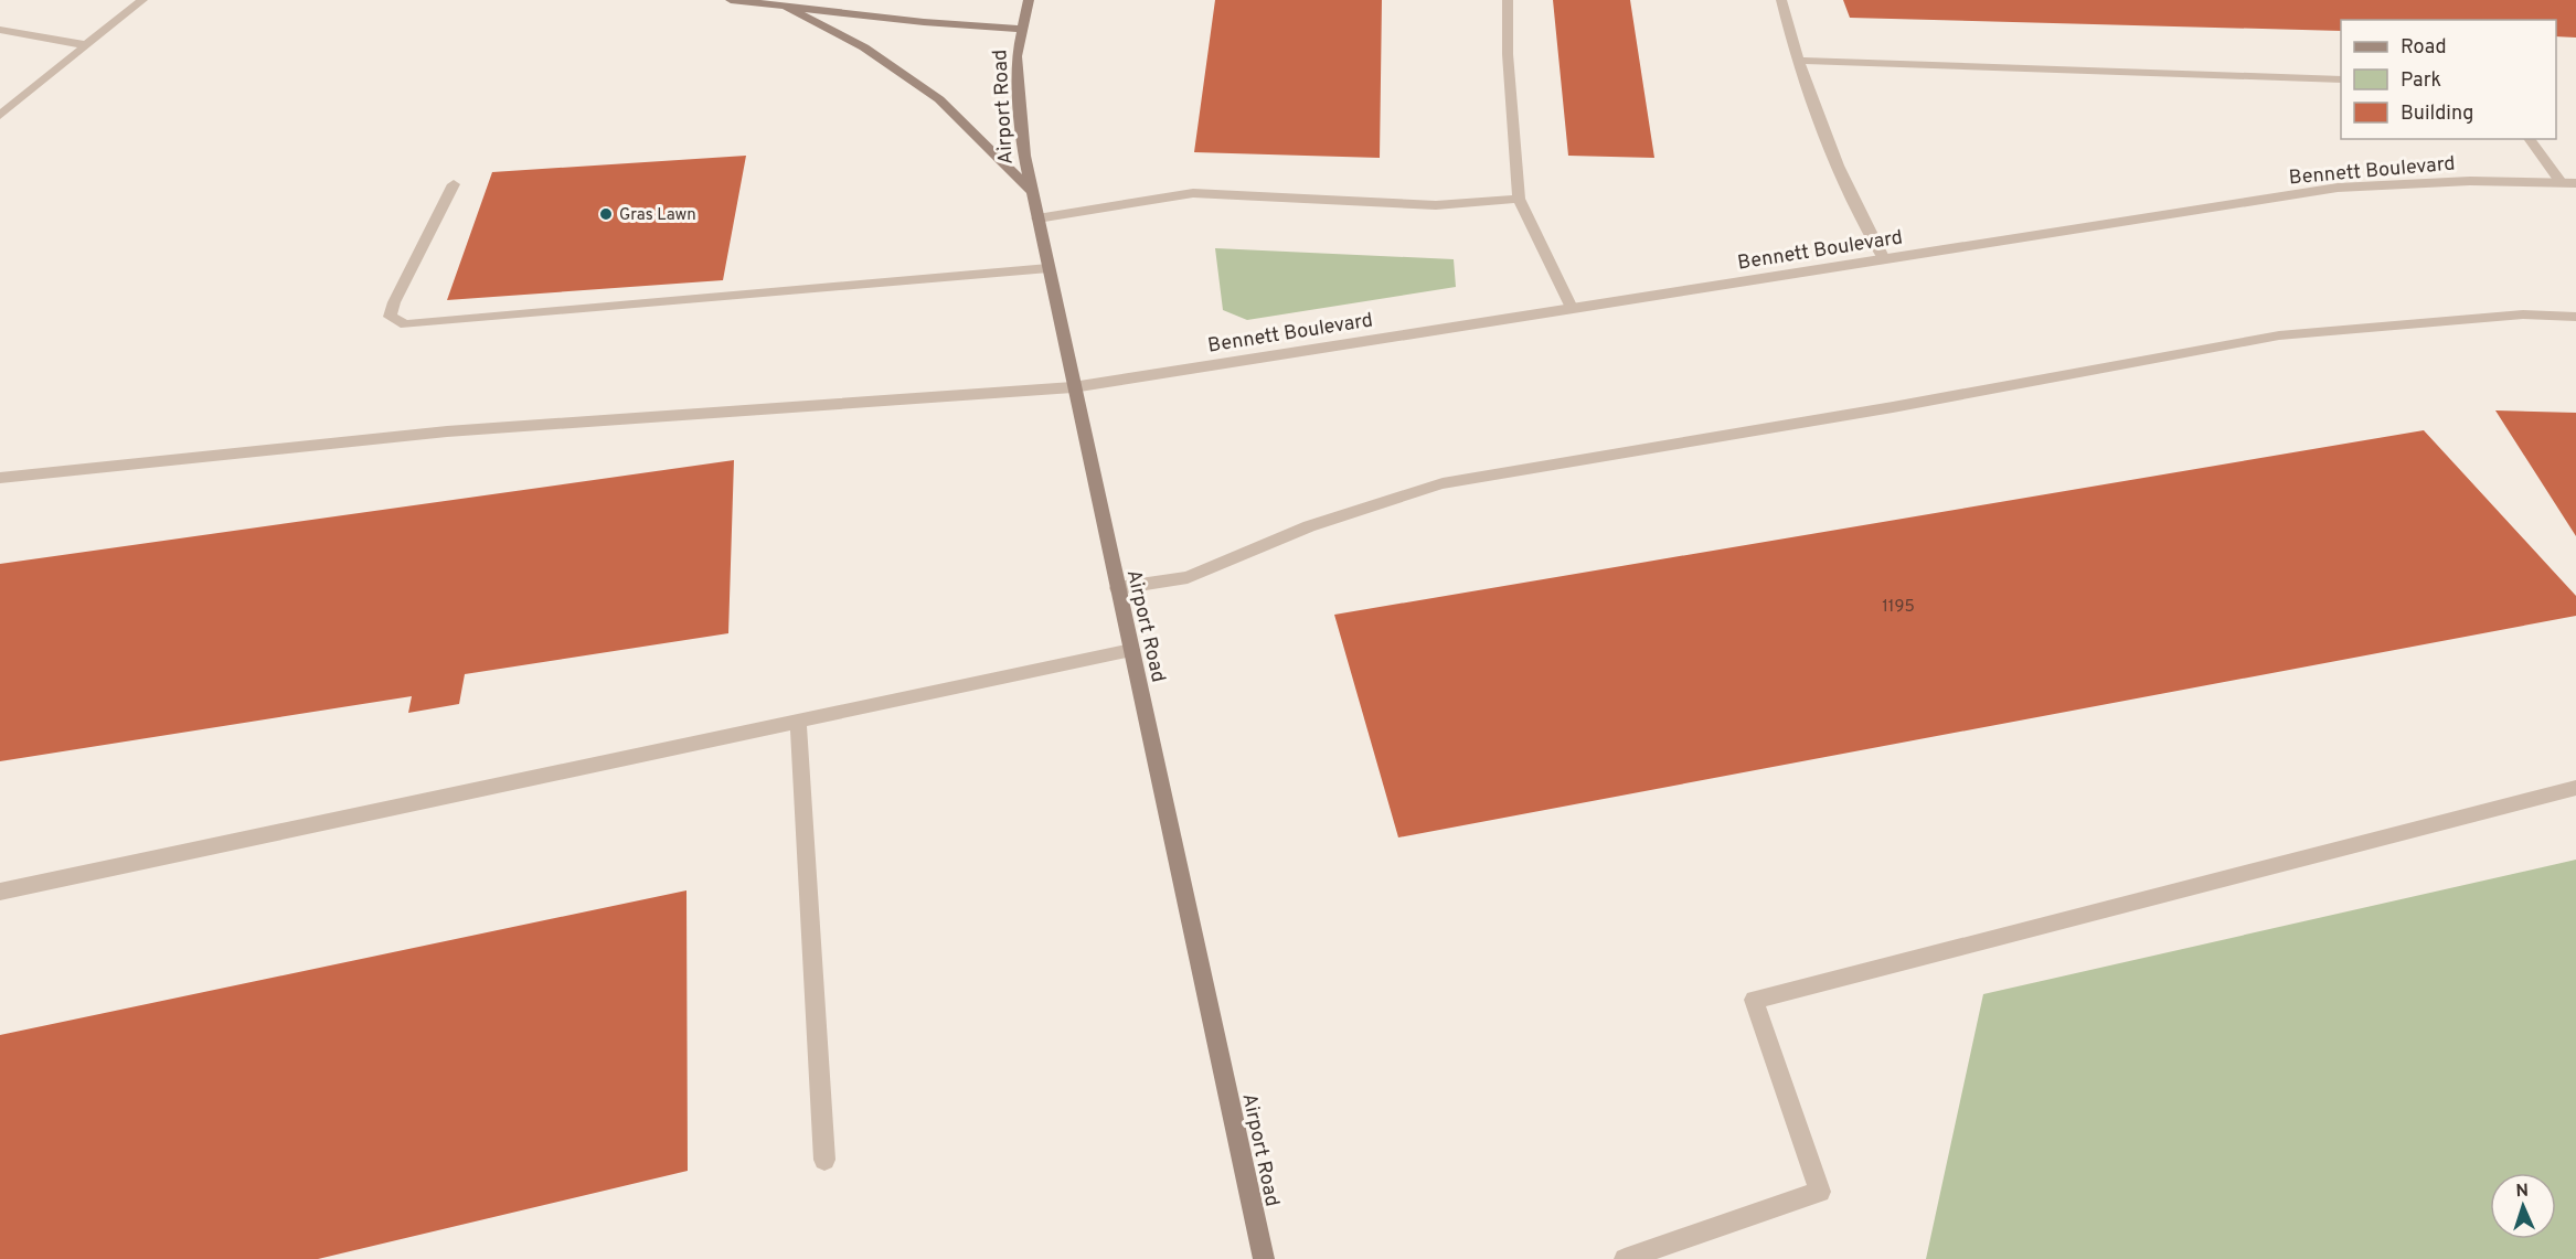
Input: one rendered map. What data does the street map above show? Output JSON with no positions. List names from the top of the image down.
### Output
{
  "streets": {
    "street": ["Airport Road", "Bennett Boulevard"]
  },
  "crossings": [
    ["Airport Road", "Bennett Boulevard"]
  ],
  "places": ["Gras Lawn"],
  "house_numbers": ["1195"],
  "legend": ["Road", "Park", "Building"],
  "north": "top"
}
